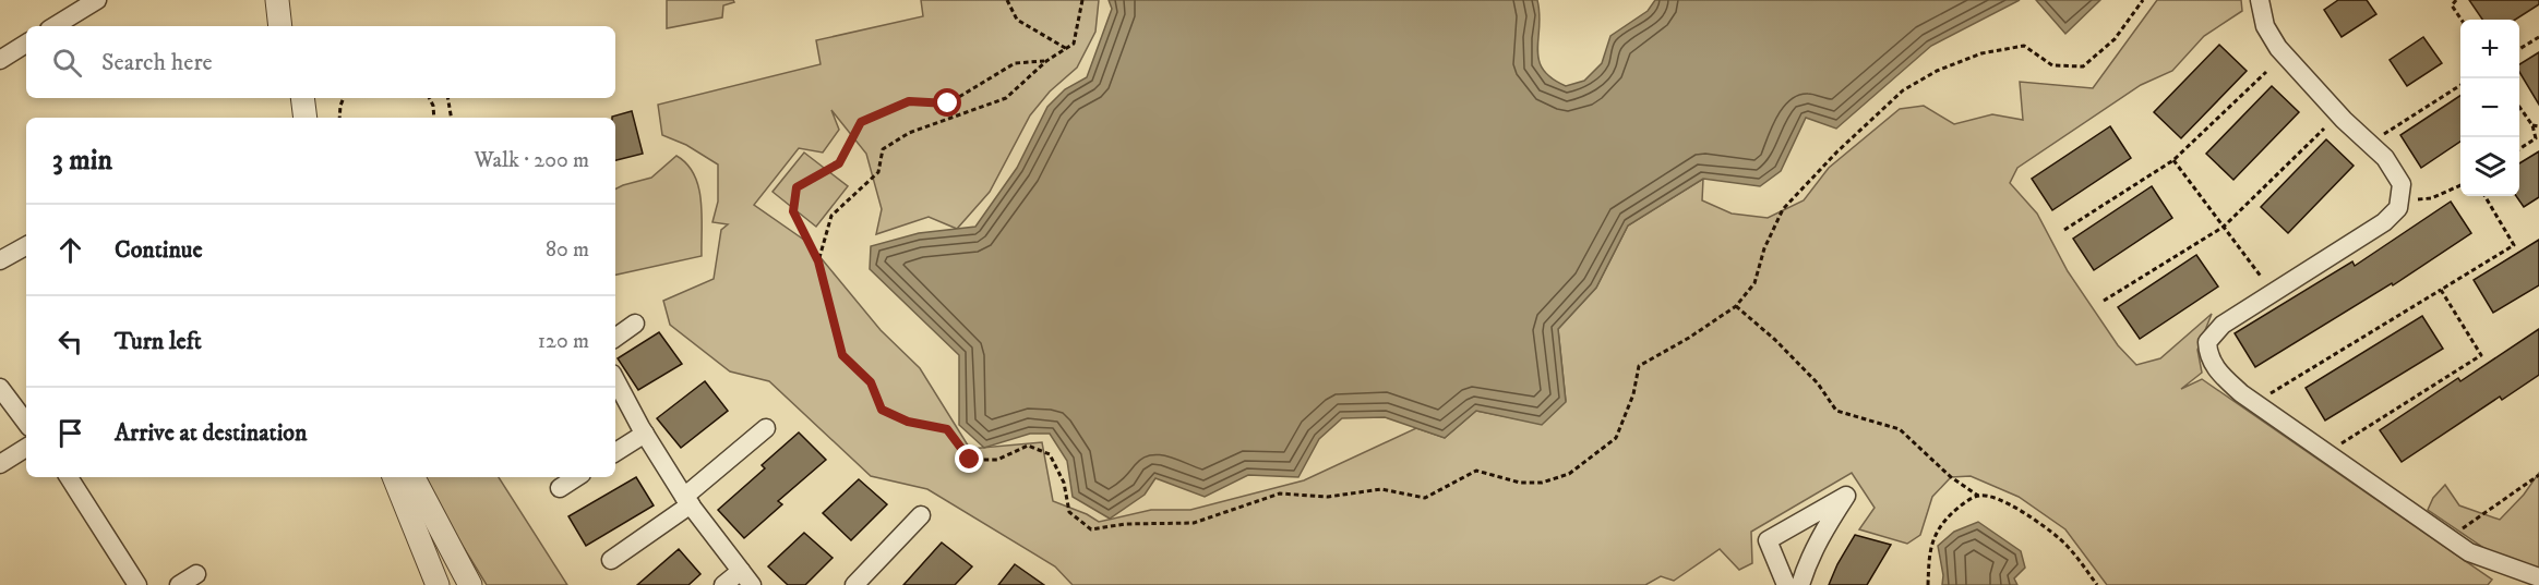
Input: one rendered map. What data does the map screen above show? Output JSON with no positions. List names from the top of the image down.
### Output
{
  "page": {
    "map_buttons": ["+", "−"],
    "search": "Search here",
    "heading": ["3 min", "Walk · 200 m"],
    "list": [
      ["Continue", "80 m"],
      ["Turn left", "120 m"],
      "Arrive at destination"
    ]
  }
}
